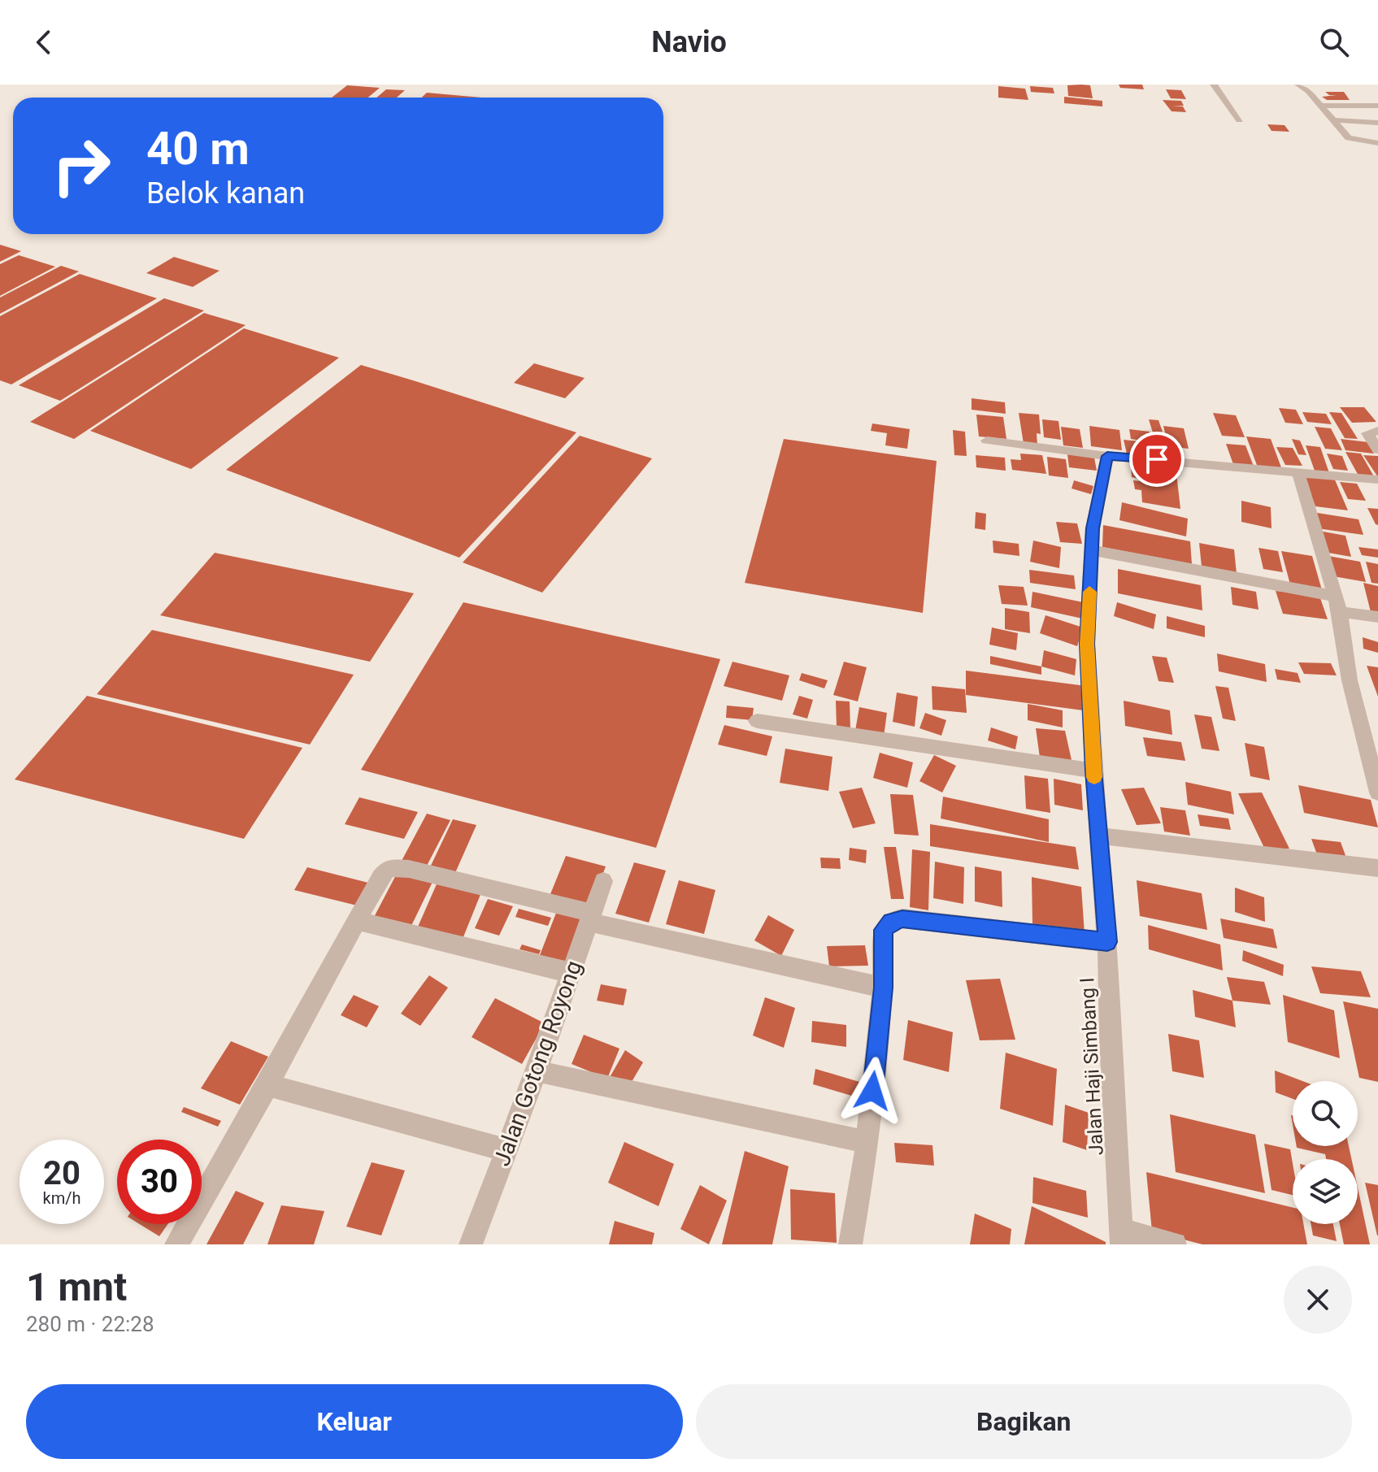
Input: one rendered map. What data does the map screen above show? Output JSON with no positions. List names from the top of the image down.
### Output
{
  "streets": {
    "street": ["Jalan Gotong Royong", "Jalan Haji Simbang I"]
  },
  "page": {
    "header": "Navio",
    "turn": ["40 m", "Belok kanan"],
    "speed": "20 km/h",
    "limit": "30",
    "heading": ["1 mnt", "280 m · 22:28"],
    "buttons": ["Keluar", "Bagikan"]
  }
}
